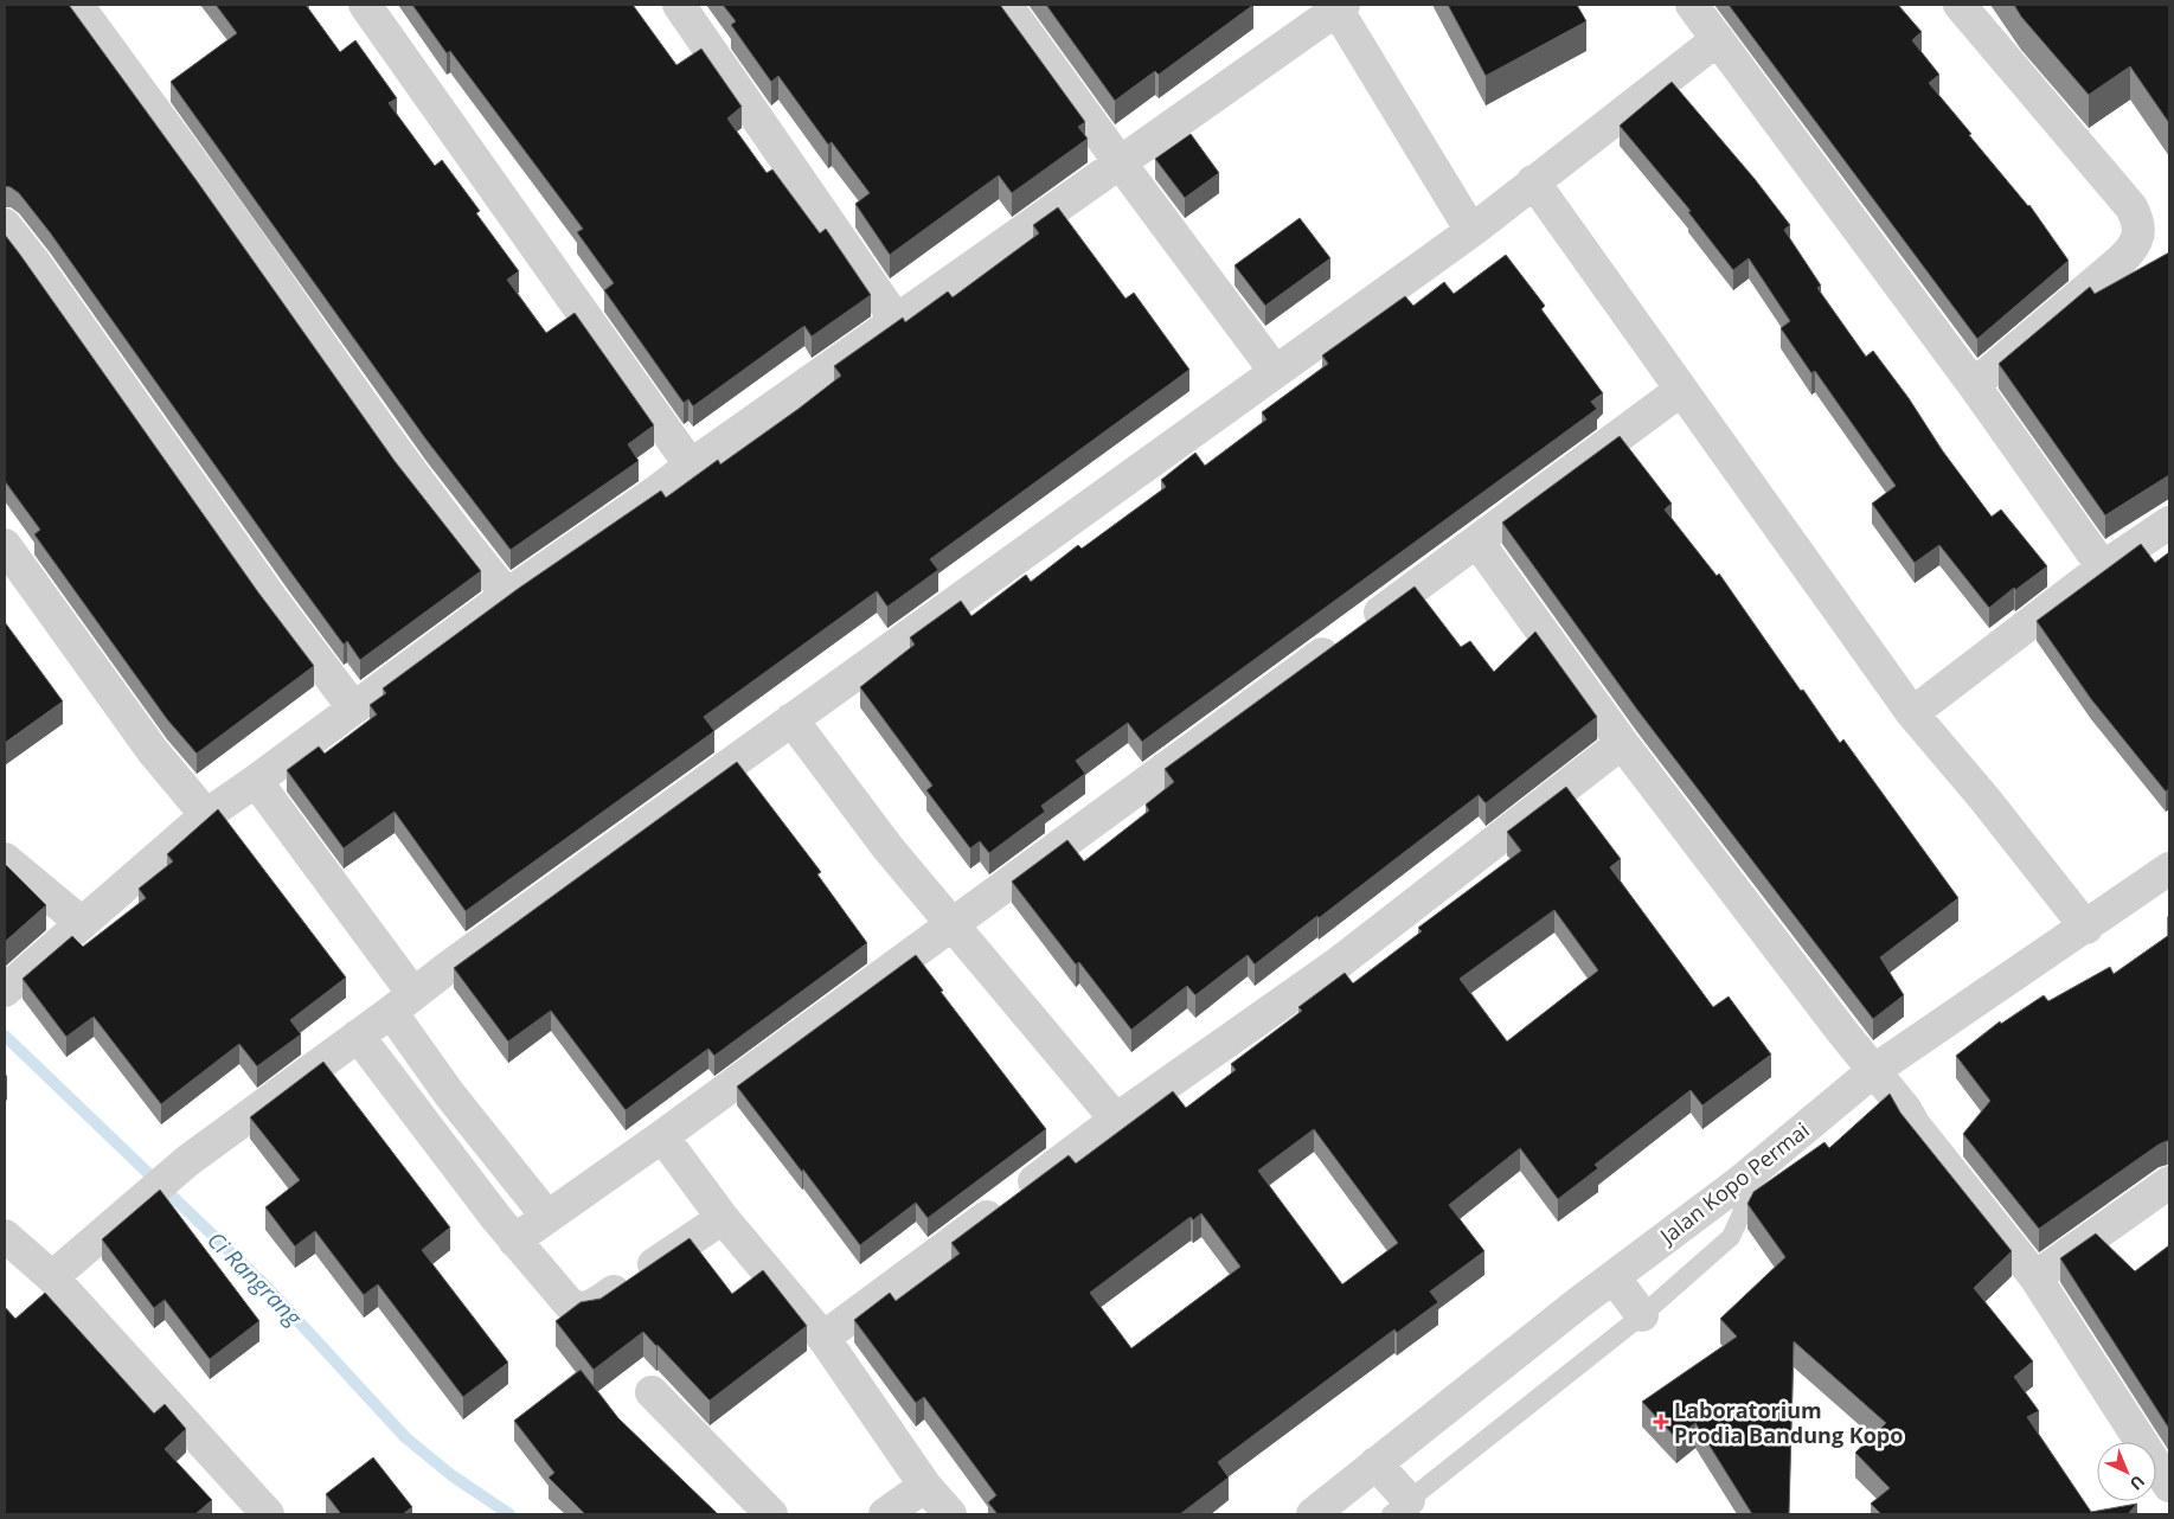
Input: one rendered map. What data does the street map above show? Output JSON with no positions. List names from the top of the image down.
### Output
{
  "streets": {
    "street": ["Jalan Kopo Permai"]
  },
  "water": ["Ci Rangrang"],
  "places": {
    "health": ["Laboratorium Prodia Bandung Kopo"]
  },
  "north": "bottom right"
}
